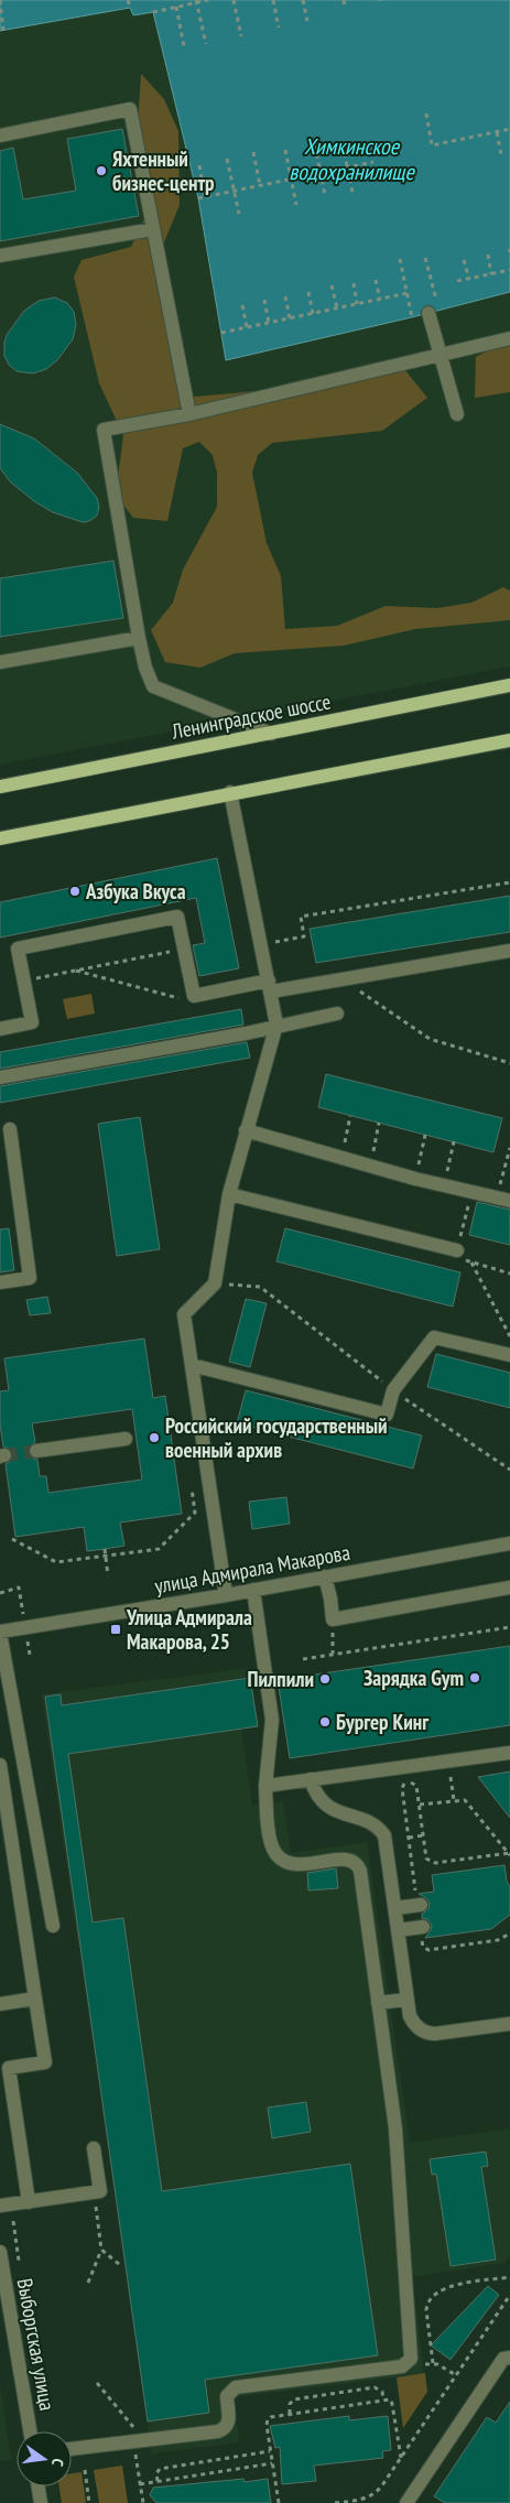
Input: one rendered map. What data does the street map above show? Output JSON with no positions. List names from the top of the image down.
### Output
{
  "streets": {
    "main road": ["Ленинградское шоссе"],
    "street": ["улица Адмирала Макарова", "Выборгская улица"]
  },
  "water": ["Химкинское водохранилище"],
  "places": {
    "other": [
      "Яхтенный бизнес-центр",
      "Азбука Вкуса",
      "Российский государственный военный архив",
      "Зарядка Gym",
      "Пилпили",
      "Бургер Кинг"
    ],
    "transit": ["Улица Адмирала Макарова, 25"]
  },
  "north": "right"
}
